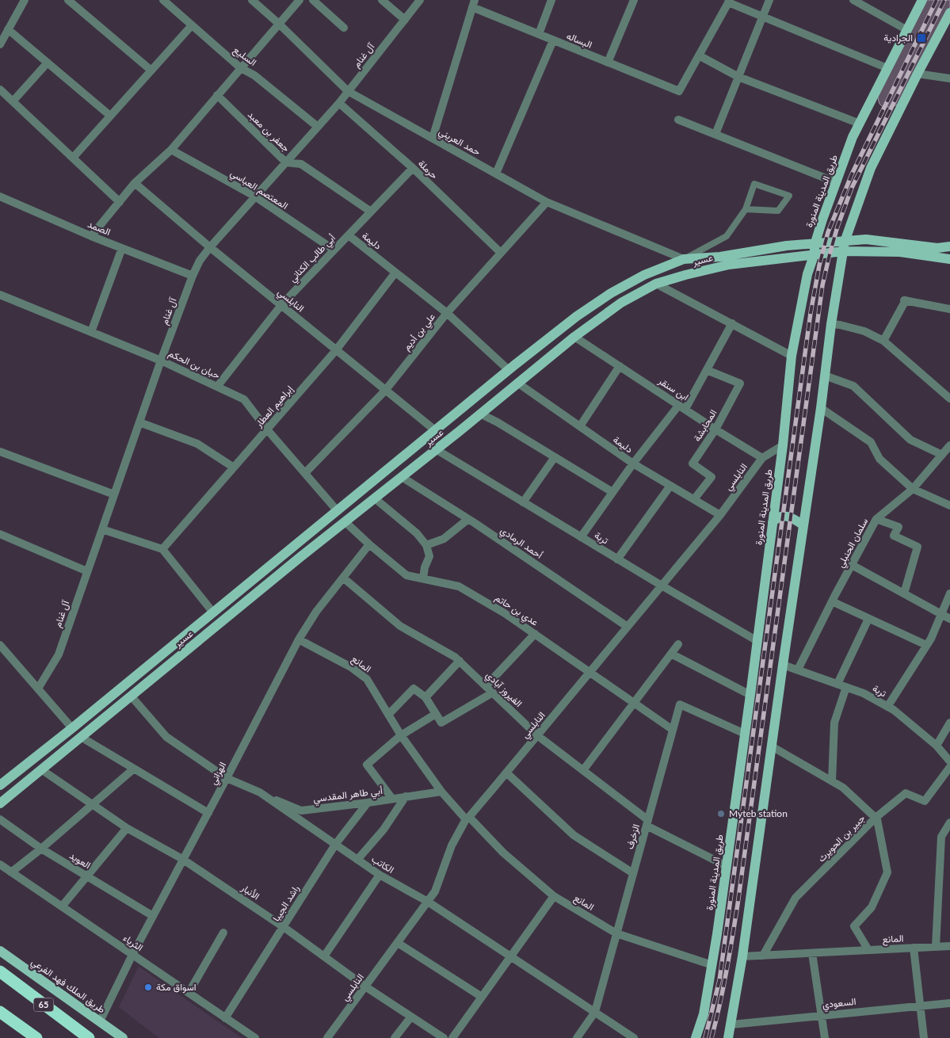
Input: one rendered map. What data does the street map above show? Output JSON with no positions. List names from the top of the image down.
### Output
{
  "streets": {
    "highway": ["65"],
    "main road": ["طريق المدينة المنورة", "عسير", "طريق الملك فهد الفرعي"],
    "street": [
      "البساله",
      "آل غنام",
      "السليع",
      "جعفر بن معبد",
      "حمد العريني",
      "حرملة",
      "المعتصم العباسي",
      "الصمد",
      "دليمة",
      "أبي طالب الكناني",
      "النابلسي",
      "علي بن أديم",
      "حبان بن الحكم",
      "ابن سنقر",
      "إبراهيم العطار",
      "المحابشة",
      "تربة",
      "أحمد الرمادي",
      "سلمان الحنبلي",
      "عدي بن حاتم",
      "المانع",
      "الفيروز آبادي",
      "الهزاني",
      "أبي طاهر المقدسي",
      "الزخرف",
      "جبير بن الحويرث",
      "العويد",
      "الكاتب",
      "الأنبار",
      "راشد الجيبا",
      "الثرياء",
      "السعودي"
    ]
  },
  "crossings": [
    ["آل غنام", "السليع"],
    ["آل غنام", "جعفر بن معبد"],
    ["آل غنام", "حمد العريني"],
    ["آل غنام", "حرملة"],
    ["آل غنام", "المعتصم العباسي"],
    ["آل غنام", "الصمد"],
    ["آل غنام", "النابلسي"],
    ["آل غنام", "حبان بن الحكم"],
    ["جعفر بن معبد", "أبي طالب الكناني"],
    ["حمد العريني", "عسير"],
    ["حمد العريني", "علي بن أديم"],
    ["حرملة", "أبي طالب الكناني"],
    ["حرملة", "علي بن أديم"],
    ["المعتصم العباسي", "أبي طالب الكناني"],
    ["طريق المدينة المنورة", "عسير"],
    ["طريق المدينة المنورة", "النابلسي"],
    ["طريق المدينة المنورة", "تربة"],
    ["طريق المدينة المنورة", "المانع"],
    ["طريق المدينة المنورة", "الفيروز آبادي"],
    ["طريق المدينة المنورة", "الزخرف"],
    ["دليمة", "أبي طالب الكناني"],
    ["دليمة", "عسير"],
    ["دليمة", "النابلسي"],
    ["دليمة", "علي بن أديم"],
    ["دليمة", "إبراهيم العطار"],
    ["دليمة", "المحابشة"],
    ["أبي طالب الكناني", "النابلسي"],
    ["أبي طالب الكناني", "حبان بن الحكم"],
    ["عسير", "النابلسي"],
    ["عسير", "حبان بن الحكم"],
    ["عسير", "ابن سنقر"],
    ["عسير", "تربة"],
    ["عسير", "أحمد الرمادي"],
    ["عسير", "عدي بن حاتم"],
    ["عسير", "الكاتب"],
    ["عسير", "الأنبار"],
    ["النابلسي", "علي بن أديم"],
    ["النابلسي", "ابن سنقر"],
    ["النابلسي", "إبراهيم العطار"],
    ["النابلسي", "تربة"],
    ["النابلسي", "أحمد الرمادي"],
    ["النابلسي", "عدي بن حاتم"],
    ["النابلسي", "المانع"],
    ["النابلسي", "الفيروز آبادي"],
    ["النابلسي", "الكاتب"],
    ["النابلسي", "الأنبار"],
    ["علي بن أديم", "حبان بن الحكم"],
    ["حبان بن الحكم", "إبراهيم العطار"],
    ["ابن سنقر", "المحابشة"],
    ["تربة", "سلمان الحنبلي"],
    ["عدي بن حاتم", "الهزاني"],
    ["عدي بن حاتم", "الزخرف"],
    ["المانع", "الهزاني"],
    ["المانع", "أبي طاهر المقدسي"],
    ["المانع", "الزخرف"],
    ["المانع", "جبير بن الحويرث"],
    ["الفيروز آبادي", "الهزاني"],
    ["الفيروز آبادي", "الزخرف"],
    ["الهزاني", "العويد"],
    ["الهزاني", "الكاتب"],
    ["الهزاني", "الأنبار"],
    ["الهزاني", "الثرياء"],
    ["الهزاني", "طريق الملك فهد الفرعي"],
    ["أبي طاهر المقدسي", "الكاتب"],
    ["أبي طاهر المقدسي", "راشد الجيبا"],
    ["الزخرف", "الكاتب"],
    ["الكاتب", "راشد الجيبا"],
    ["الأنبار", "راشد الجيبا"],
    ["راشد الجيبا", "الثرياء"]
  ],
  "places": {
    "transit": ["الجرادية"],
    "other": ["Myteb station", "اسواق مكة"]
  }
}
